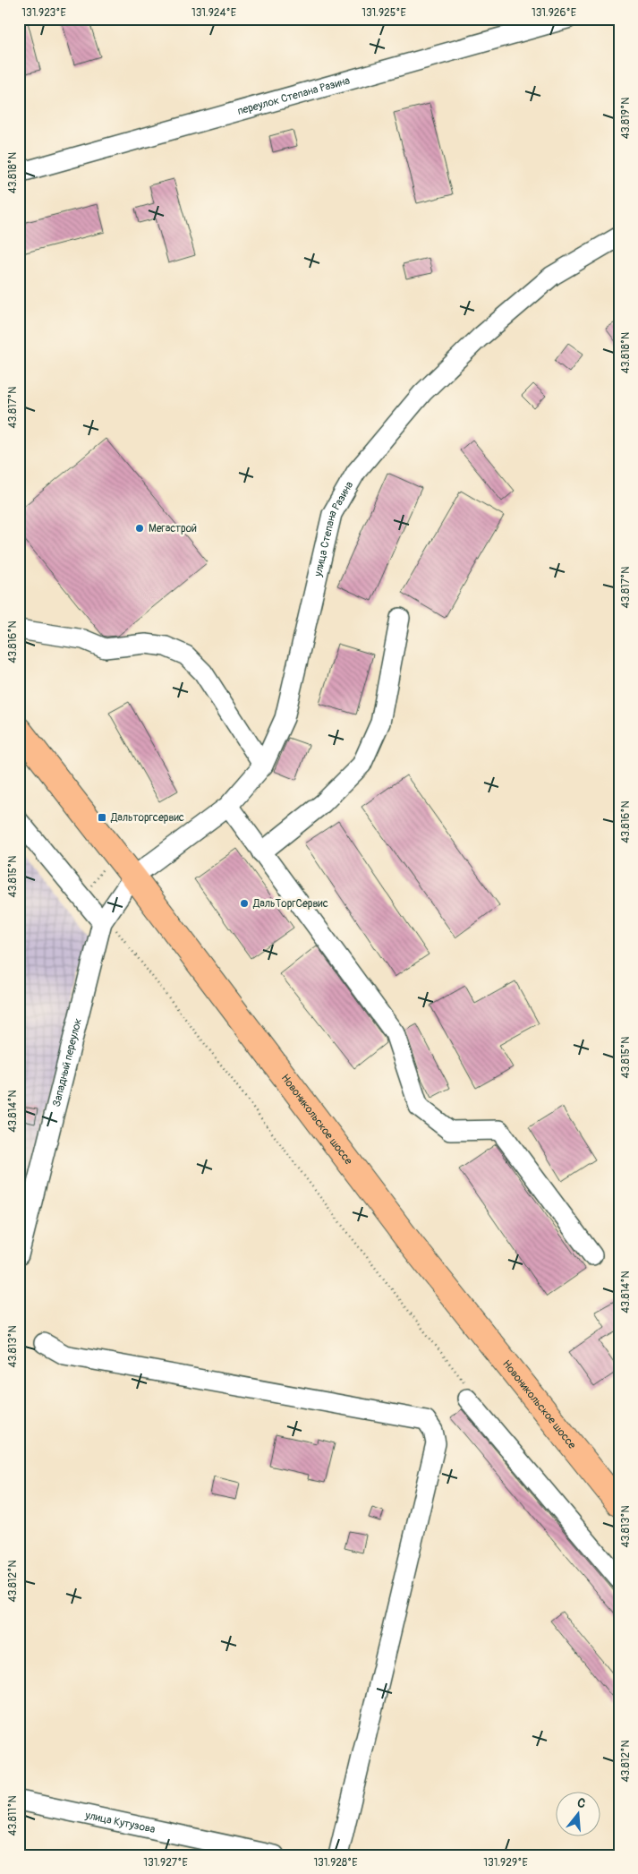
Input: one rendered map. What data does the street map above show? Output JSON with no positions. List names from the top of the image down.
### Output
{
  "streets": {
    "highway": ["Новоникольское шоссе"],
    "street": [
      "переулок Степана Разина",
      "улица Степана Разина",
      "Западный переулок",
      "улица Кутузова"
    ]
  },
  "crossings": [
    ["улица Степана Разина", "Западный переулок"],
    ["улица Степана Разина", "Новоникольское шоссе"],
    ["Западный переулок", "Новоникольское шоссе"]
  ],
  "places": {
    "other": ["Мегастрой", "ДальТоргСервис"],
    "transit": ["Дальторгсервис"]
  },
  "north": "top",
  "coordinates": [
    "131.923°E",
    "131.924°E",
    "131.925°E",
    "131.926°E",
    "43.819°N",
    "43.818°N",
    "43.817°N",
    "43.816°N",
    "43.815°N",
    "43.814°N",
    "43.813°N",
    "43.812°N",
    "43.811°N",
    "131.927°E",
    "131.928°E",
    "131.929°E"
  ]
}
